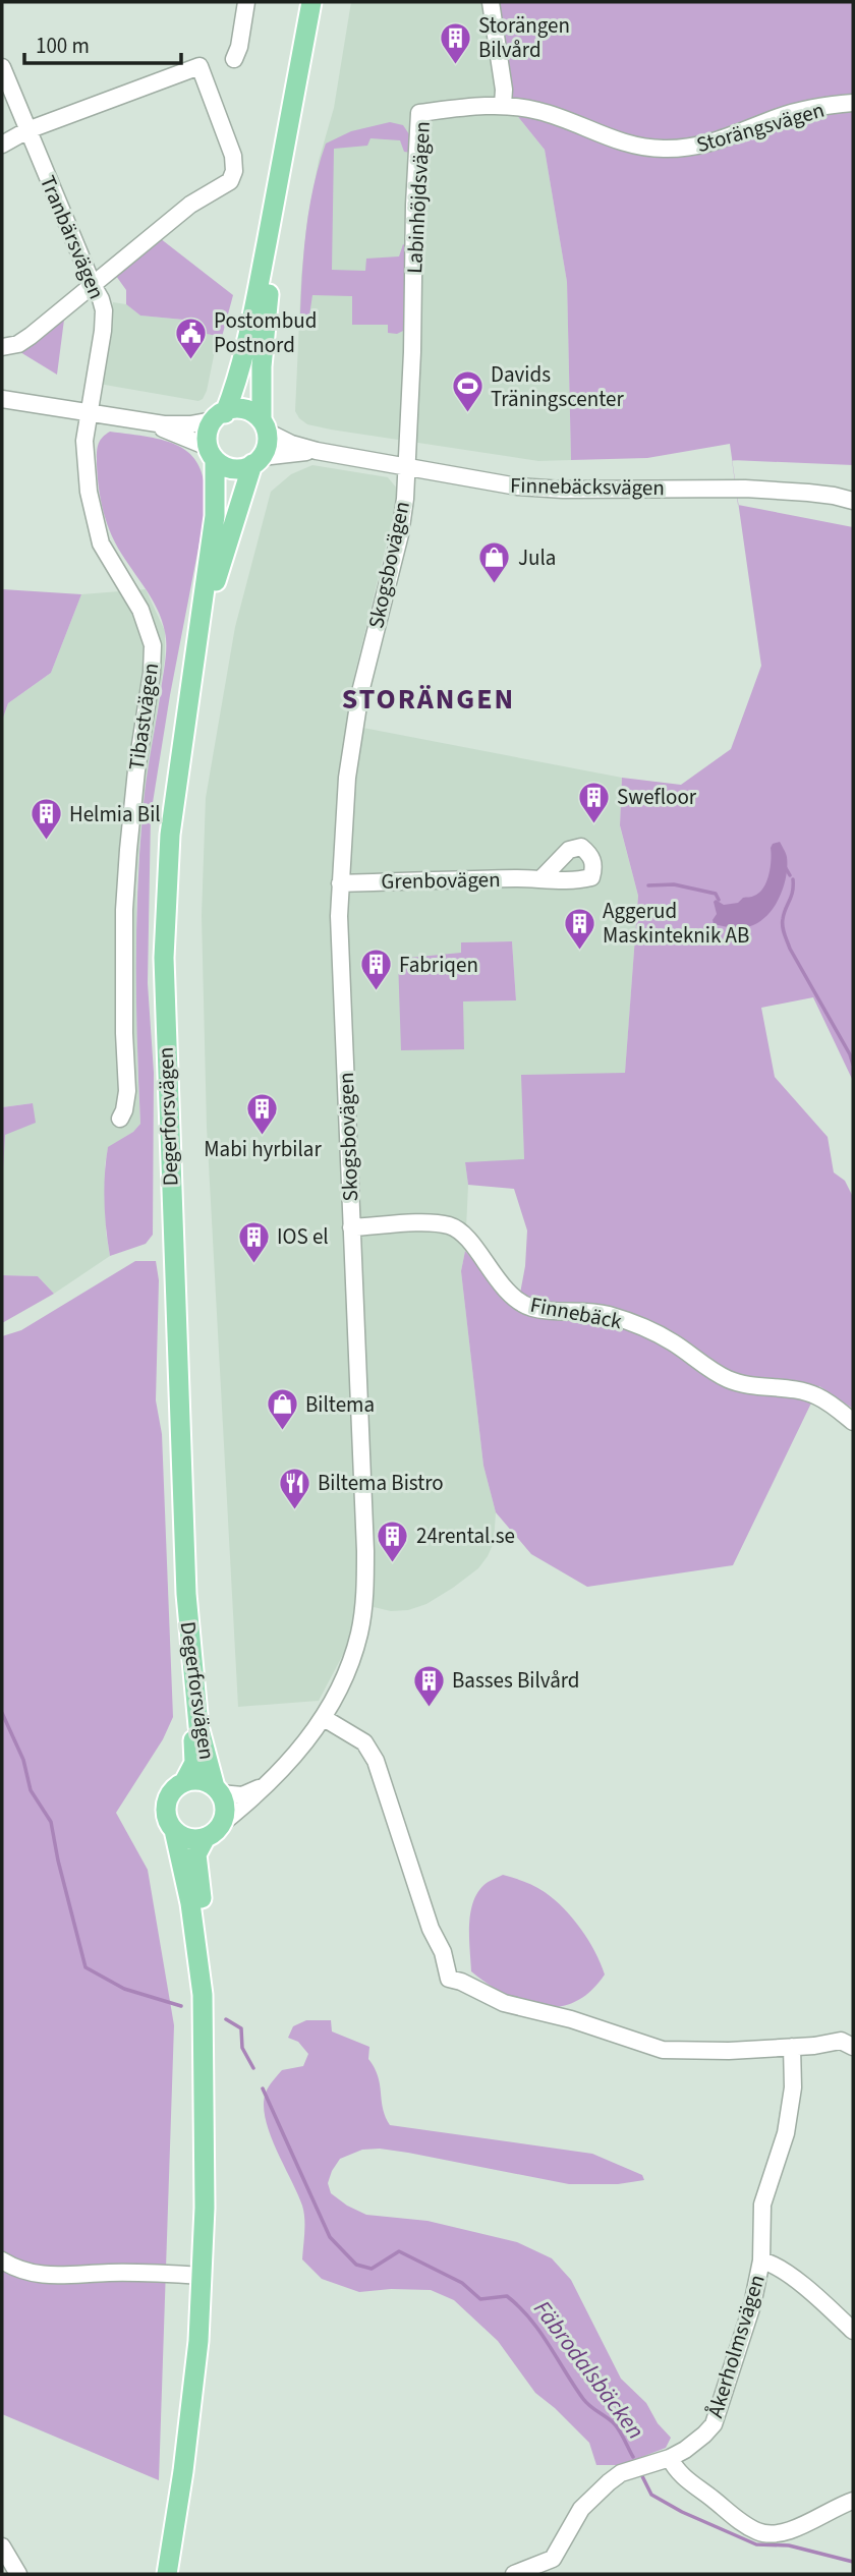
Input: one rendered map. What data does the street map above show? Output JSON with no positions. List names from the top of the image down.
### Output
{
  "streets": {
    "main road": ["Degerforsvägen"],
    "street": [
      "Storängsvägen",
      "Labinhöjdsvägen",
      "Tranbärsvägen",
      "Finnebäcksvägen",
      "Skogsbovägen",
      "Tibastvägen",
      "Grenbovägen",
      "Finnebäck",
      "Åkerholmsvägen"
    ]
  },
  "crossings": [
    ["Storängsvägen", "Labinhöjdsvägen"],
    ["Labinhöjdsvägen", "Finnebäcksvägen"],
    ["Labinhöjdsvägen", "Skogsbovägen"],
    ["Tranbärsvägen", "Tibastvägen"],
    ["Finnebäcksvägen", "Skogsbovägen"],
    ["Finnebäcksvägen", "Degerforsvägen"],
    ["Skogsbovägen", "Grenbovägen"],
    ["Skogsbovägen", "Degerforsvägen"],
    ["Skogsbovägen", "Finnebäck"]
  ],
  "districts": ["STORÄNGEN"],
  "water": ["Fäbrodalsbäcken"],
  "places": {
    "building": [
      "Storängen Bilvård",
      "Swefloor",
      "Helmia Bil",
      "Aggerud Maskinteknik AB",
      "Fabriqen",
      "Mabi hyrbilar",
      "IOS el",
      "24rental.se",
      "Basses Bilvård"
    ],
    "public building": ["Postombud Postnord"],
    "sports": ["Davids Träningscenter"],
    "shop": ["Jula", "Biltema"],
    "restaurant": ["Biltema Bistro"]
  },
  "scale_bar": "100 m"
}
